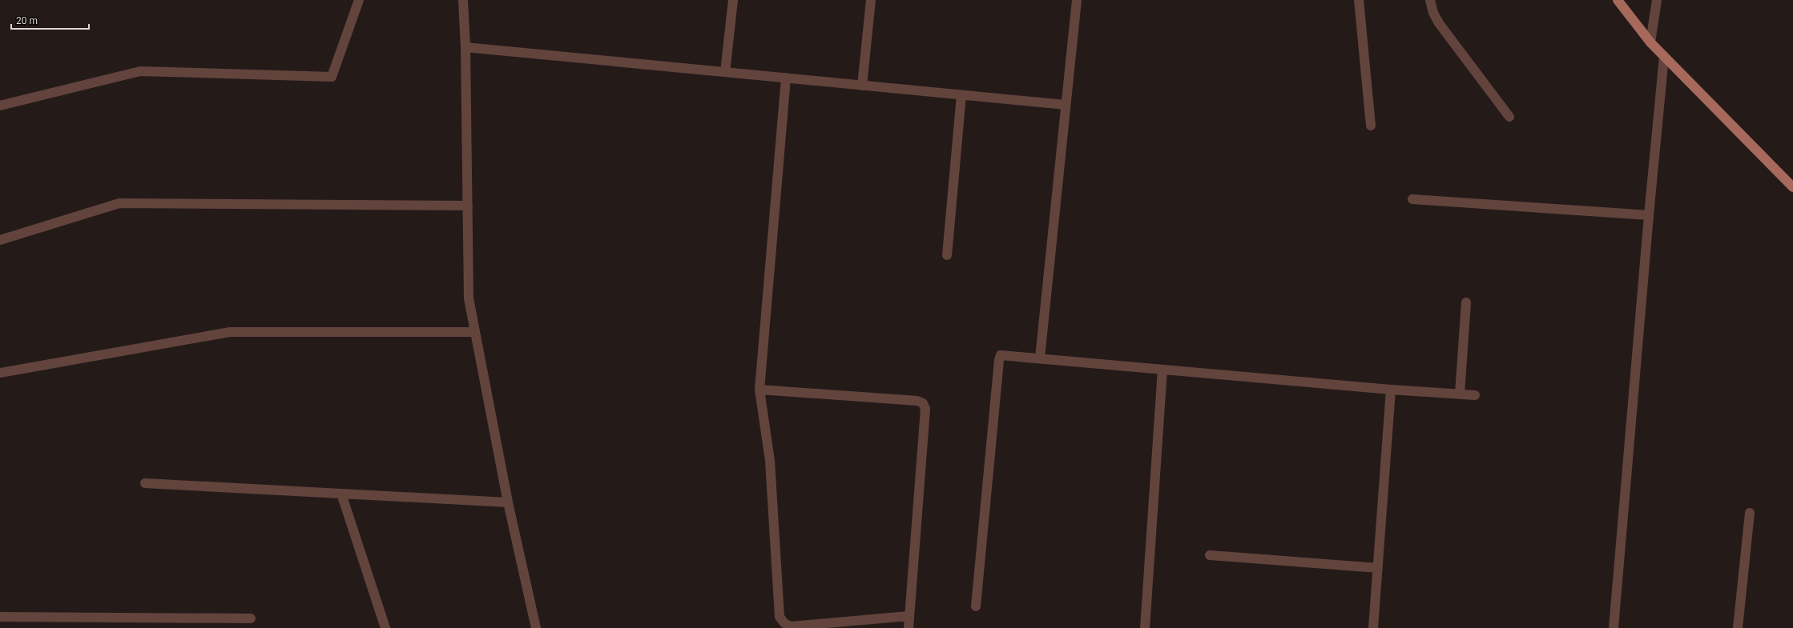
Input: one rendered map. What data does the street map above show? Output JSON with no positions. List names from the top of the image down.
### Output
{
  "scale_bar": "20 m"
}
